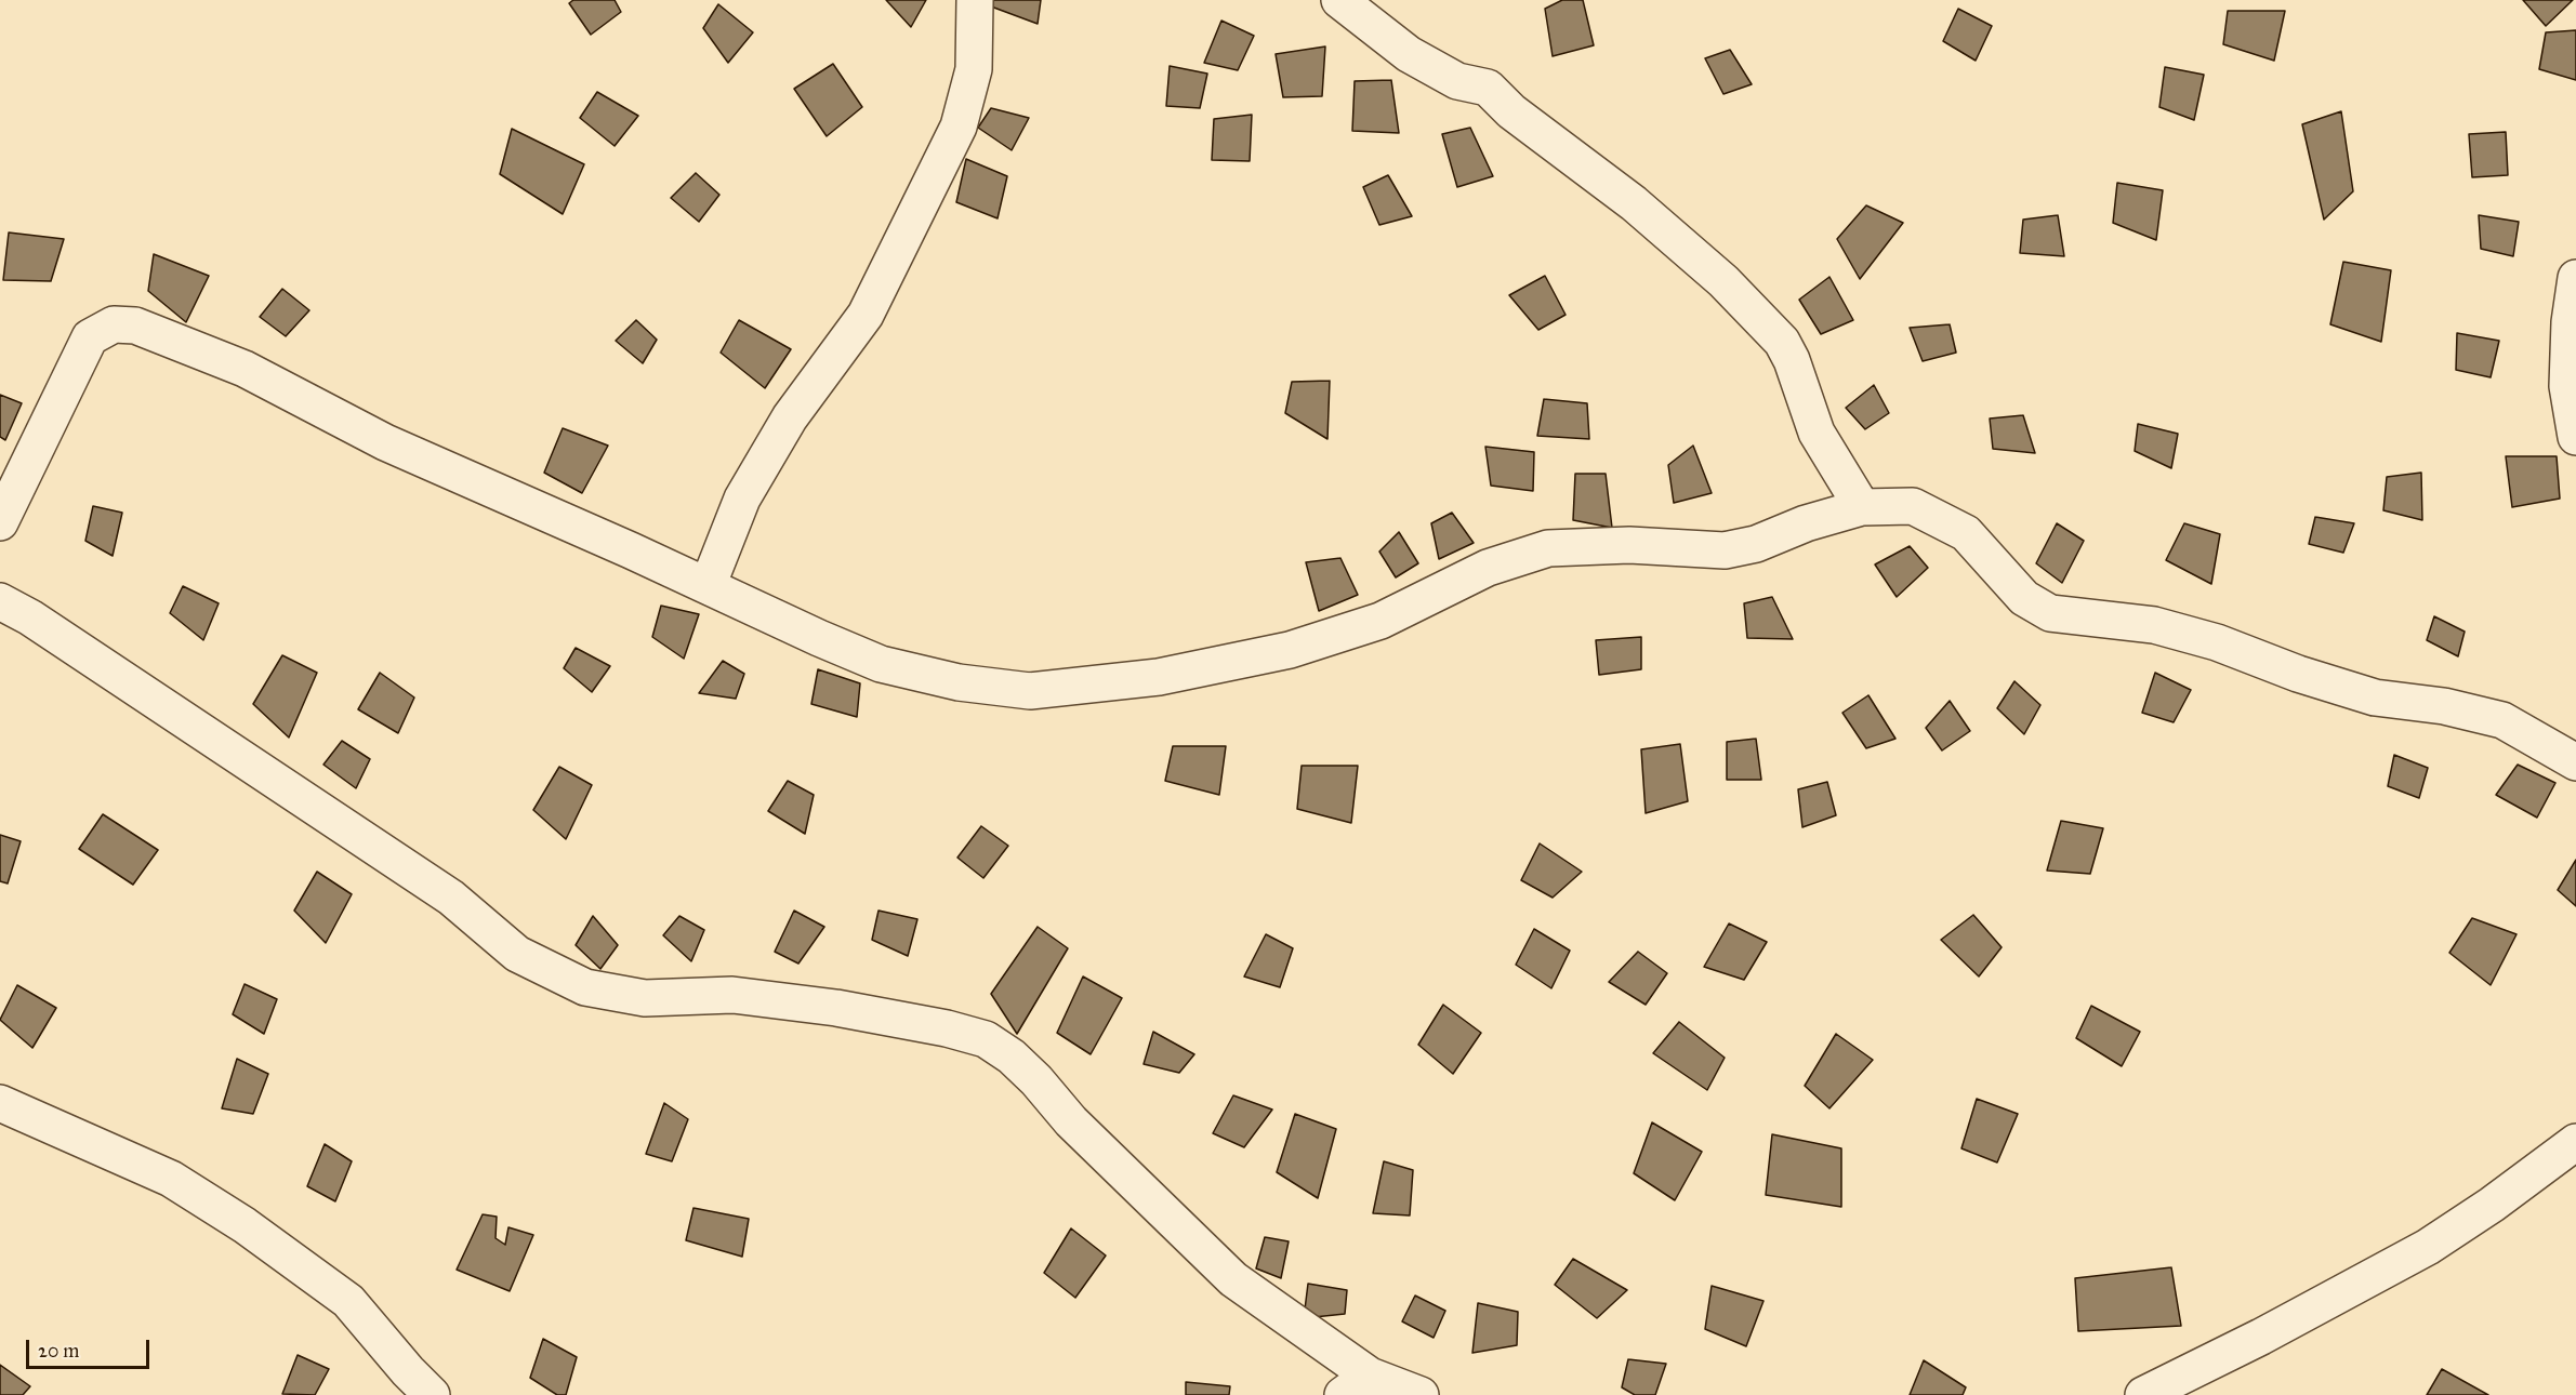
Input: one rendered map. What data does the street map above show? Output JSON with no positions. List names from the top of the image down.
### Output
{
  "scale_bar": "20 m"
}
